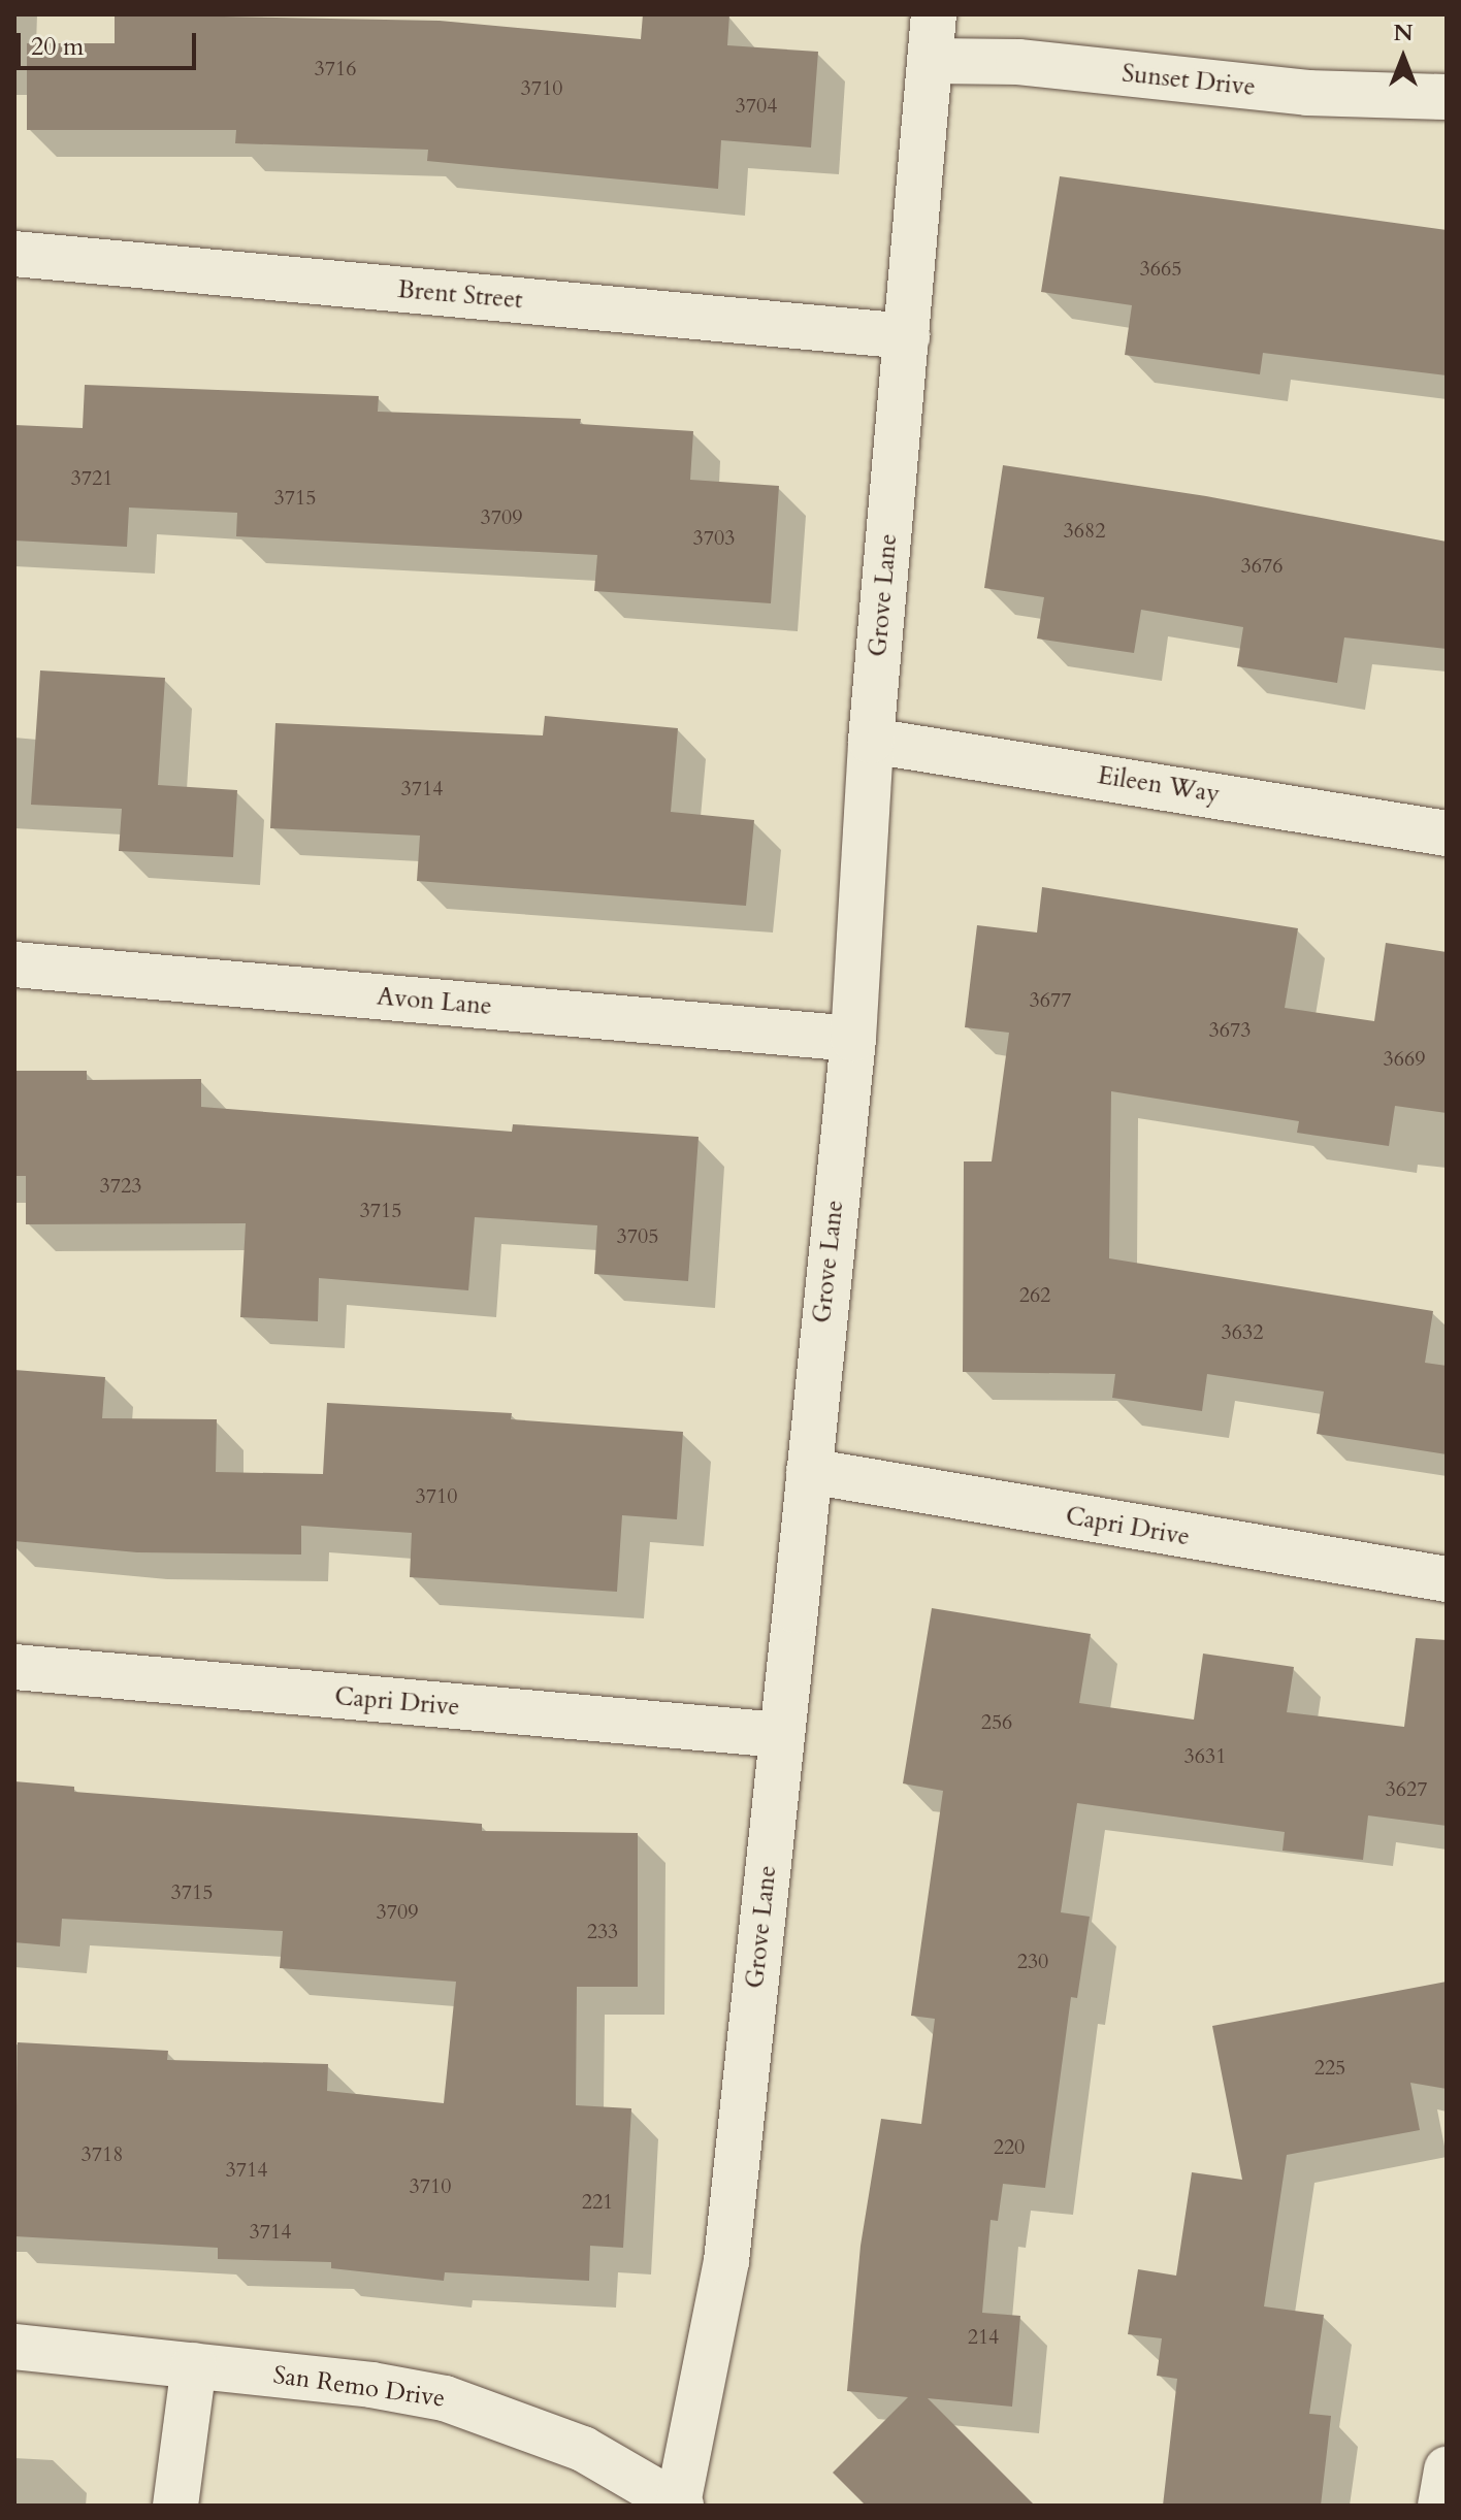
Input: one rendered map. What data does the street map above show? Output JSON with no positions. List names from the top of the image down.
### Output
{
  "streets": {
    "street": [
      "Sunset Drive",
      "Brent Street",
      "Grove Lane",
      "Eileen Way",
      "Avon Lane",
      "Capri Drive",
      "San Remo Drive"
    ]
  },
  "crossings": [
    ["Sunset Drive", "Grove Lane"],
    ["Brent Street", "Grove Lane"],
    ["Grove Lane", "Eileen Way"],
    ["Grove Lane", "Avon Lane"],
    ["Grove Lane", "Capri Drive"],
    ["Grove Lane", "San Remo Drive"]
  ],
  "house_numbers": [
    "3716",
    "3710",
    "3704",
    "3665",
    "3721",
    "3715",
    "3709",
    "3682",
    "3703",
    "3676",
    "3714",
    "3677",
    "3673",
    "3669",
    "3723",
    "3715",
    "3705",
    "262",
    "3632",
    "3710",
    "256",
    "3631",
    "3627",
    "3715",
    "3709",
    "233",
    "230",
    "225",
    "220",
    "3718",
    "3714",
    "3710",
    "221",
    "3714",
    "214"
  ],
  "scale_bar": "20 m",
  "north": "top"
}
